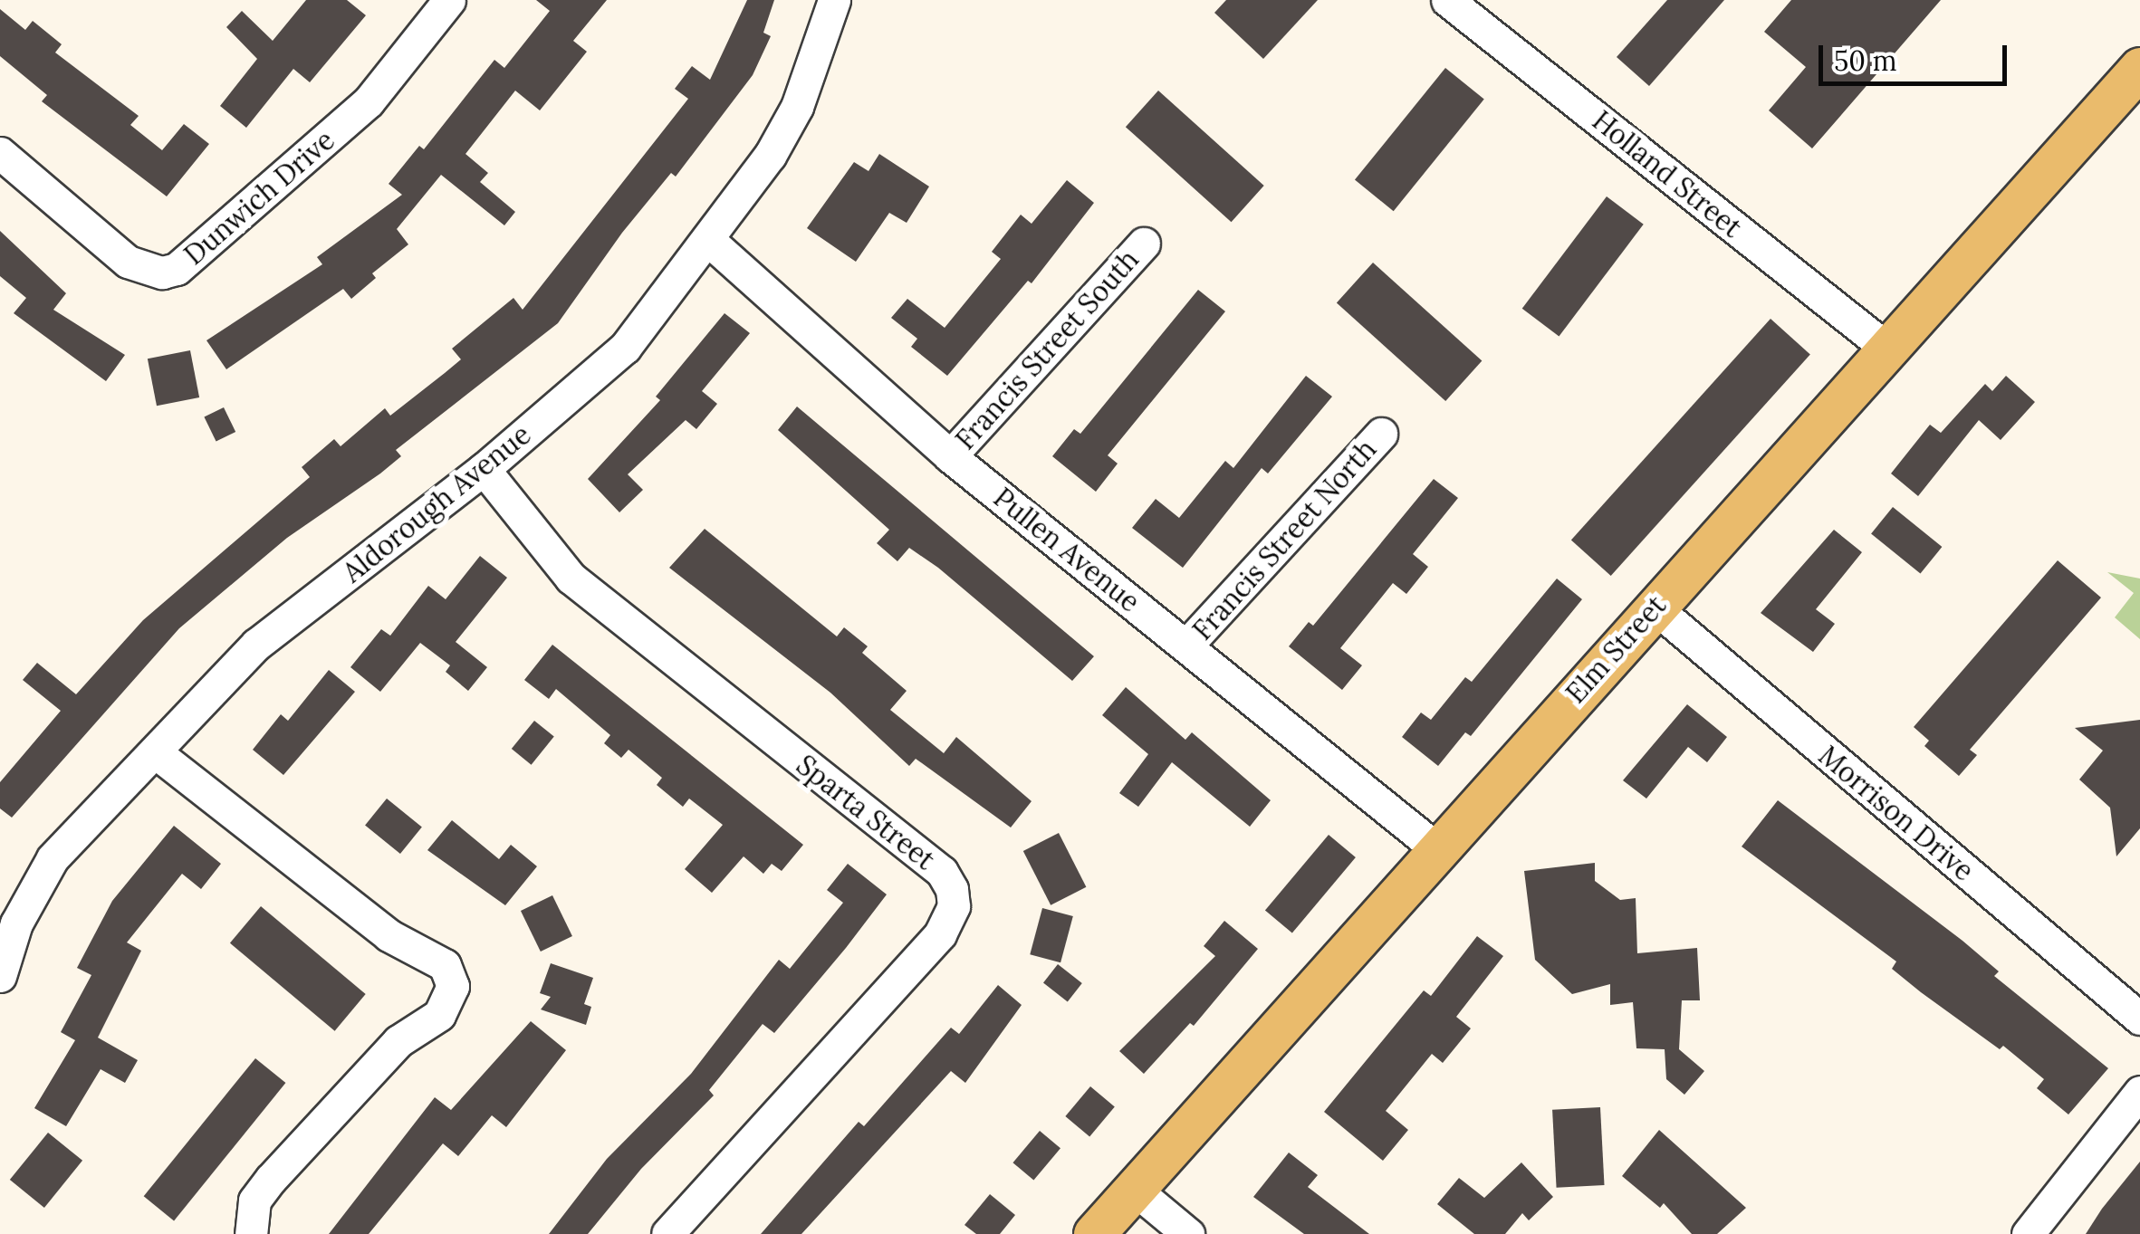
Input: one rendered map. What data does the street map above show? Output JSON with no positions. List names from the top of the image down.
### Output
{
  "streets": {
    "main road": ["Elm Street"],
    "street": [
      "Holland Street",
      "Dunwich Drive",
      "Francis Street South",
      "Aldorough Avenue",
      "Francis Street North",
      "Pullen Avenue",
      "Sparta Street",
      "Morrison Drive"
    ]
  },
  "crossings": [
    ["Holland Street", "Elm Street"],
    ["Francis Street South", "Pullen Avenue"],
    ["Aldorough Avenue", "Pullen Avenue"],
    ["Aldorough Avenue", "Sparta Street"],
    ["Francis Street North", "Pullen Avenue"],
    ["Pullen Avenue", "Elm Street"],
    ["Elm Street", "Morrison Drive"]
  ],
  "scale_bar": "50 m"
}
